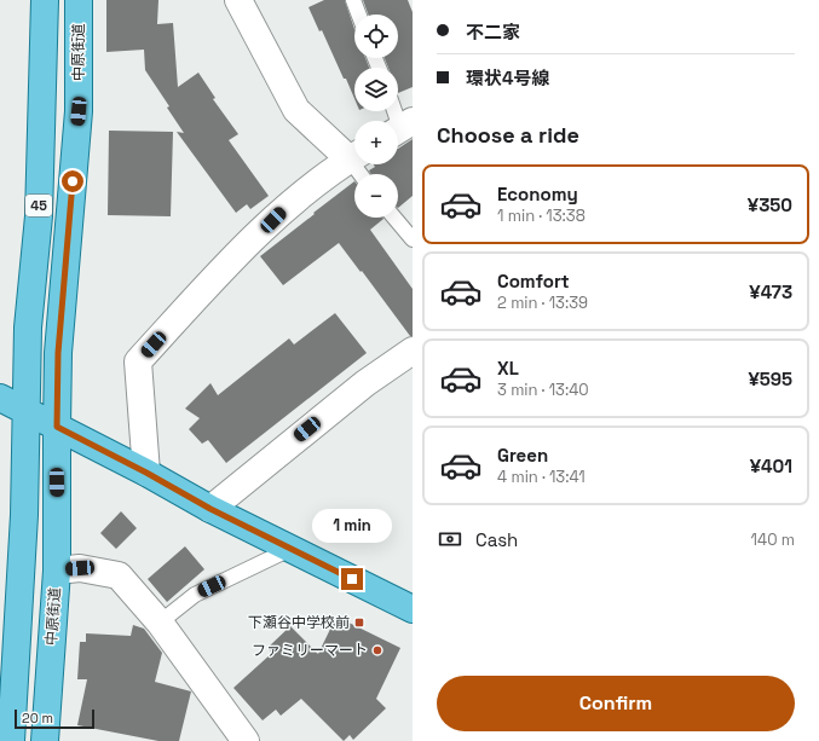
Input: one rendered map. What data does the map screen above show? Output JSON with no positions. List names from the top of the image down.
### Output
{
  "streets": {
    "main road": ["中原街道", "45"]
  },
  "places": {
    "transit": ["下瀬谷中学校前"],
    "other": ["ファミリーマート"]
  },
  "scale_bar": "20 m",
  "page": {
    "banner": ["不二家", "環状4号線"],
    "map_buttons": ["+", "−"],
    "heading": "Choose a ride",
    "list": [
      {
        "name": "Economy",
        "note": "1 min · 13:38",
        "value": "¥350"
      },
      {
        "name": "Comfort",
        "note": "2 min · 13:39",
        "value": "¥473"
      },
      {
        "name": "XL",
        "note": "3 min · 13:40",
        "value": "¥595"
      },
      {
        "name": "Green",
        "note": "4 min · 13:41",
        "value": "¥401"
      }
    ],
    "bubble": "1 min",
    "pay": ["Cash", "140 m"],
    "buttons": "Confirm",
    "scale": "20 m"
  }
}
